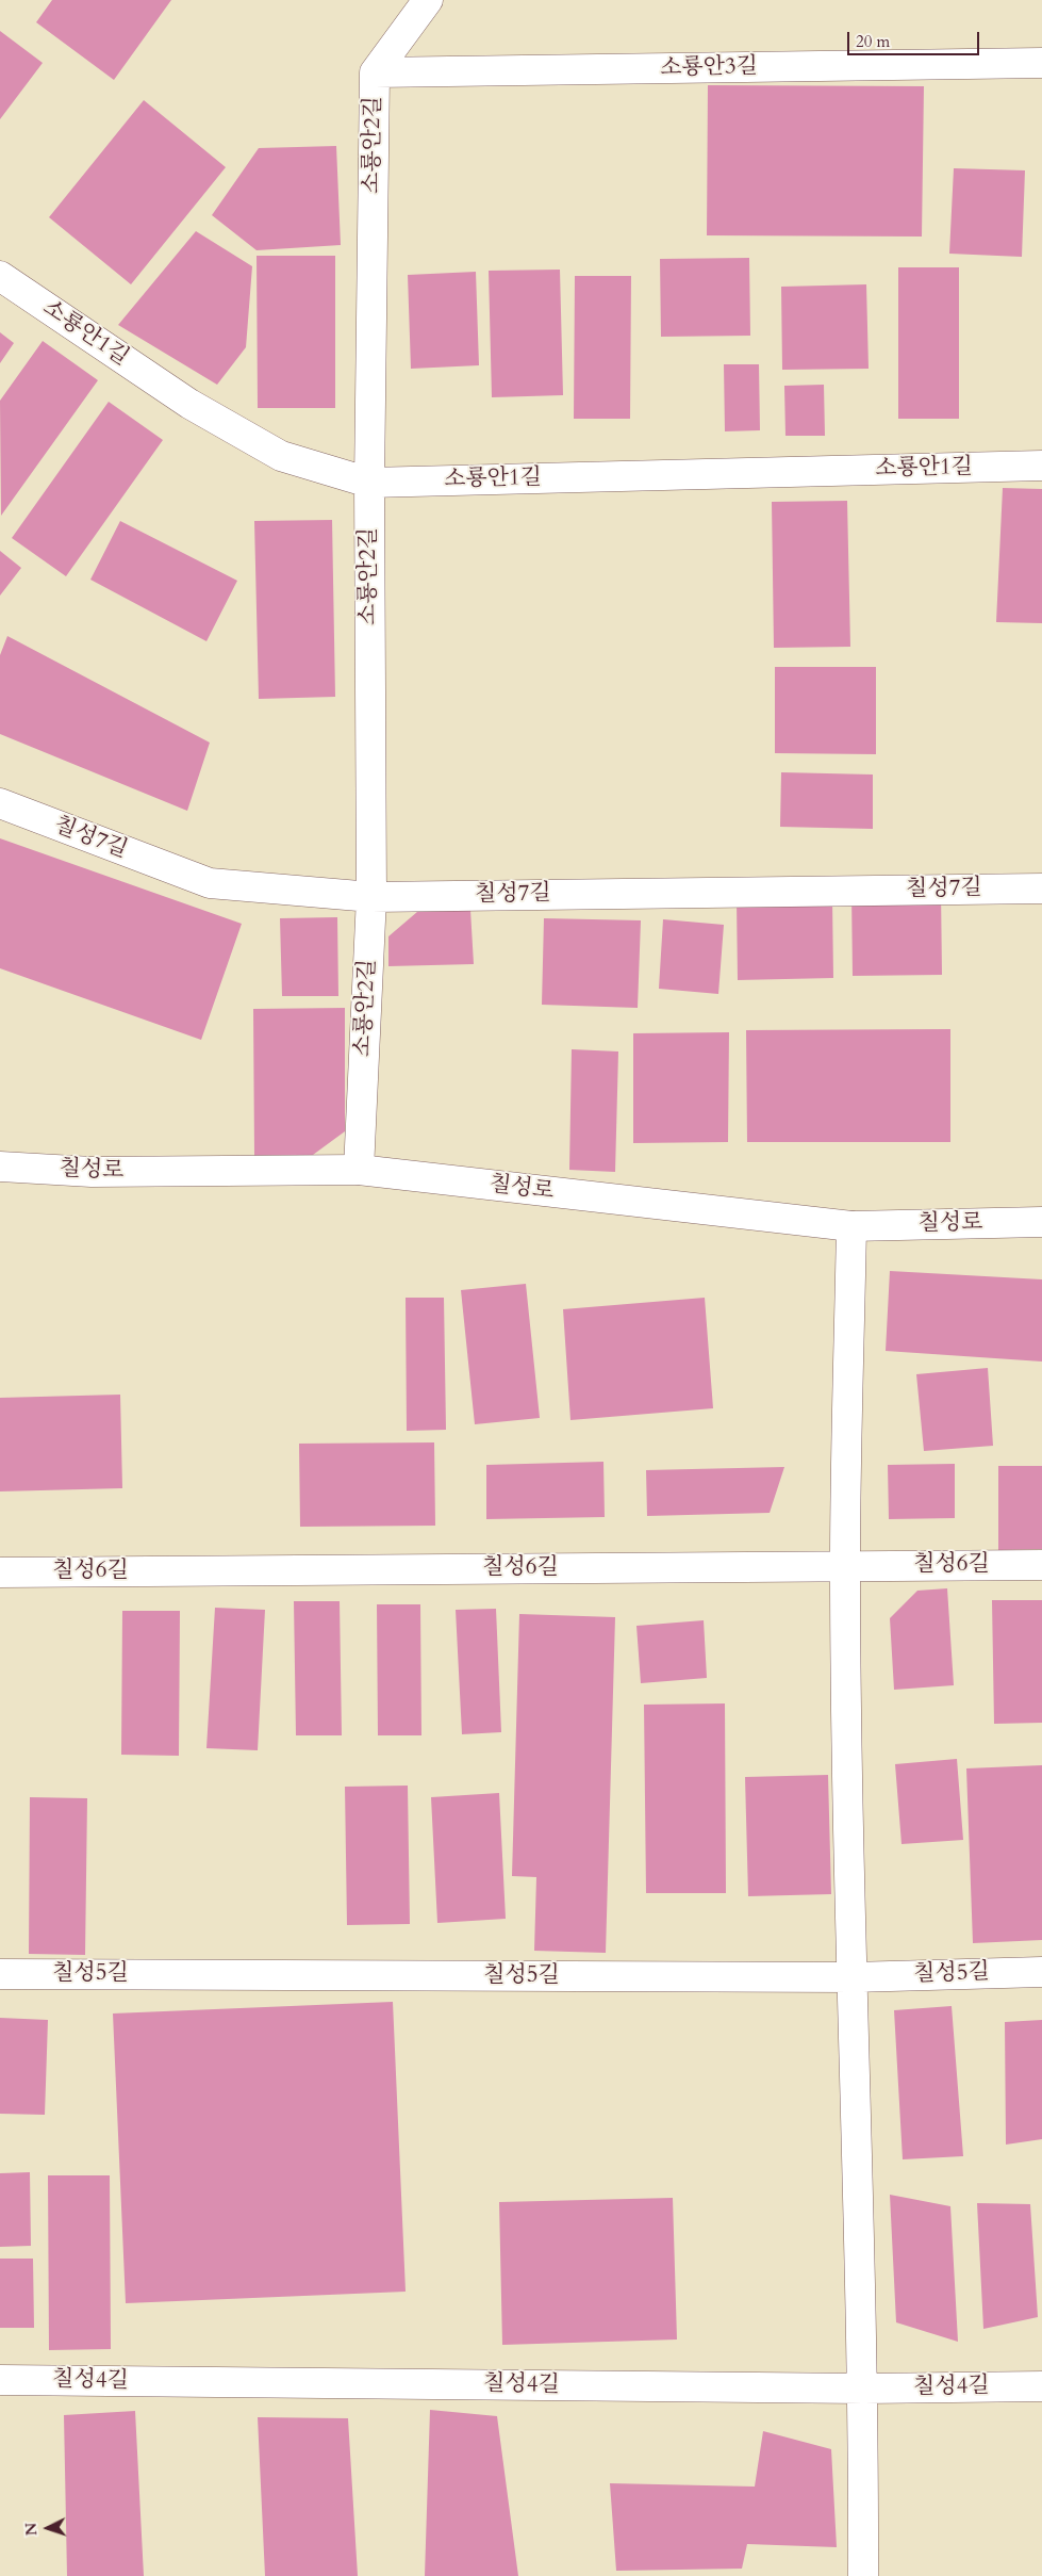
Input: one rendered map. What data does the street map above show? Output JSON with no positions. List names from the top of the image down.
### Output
{
  "streets": {
    "street": [
      "소룡안3길",
      "소룡안2길",
      "소룡안1길",
      "칠성7길",
      "칠성로",
      "칠성6길",
      "칠성5길",
      "칠성4길"
    ]
  },
  "crossings": [
    ["소룡안3길", "소룡안2길"],
    ["소룡안2길", "소룡안1길"],
    ["소룡안2길", "칠성7길"],
    ["소룡안2길", "칠성로"]
  ],
  "scale_bar": "20 m",
  "north": "left"
}
